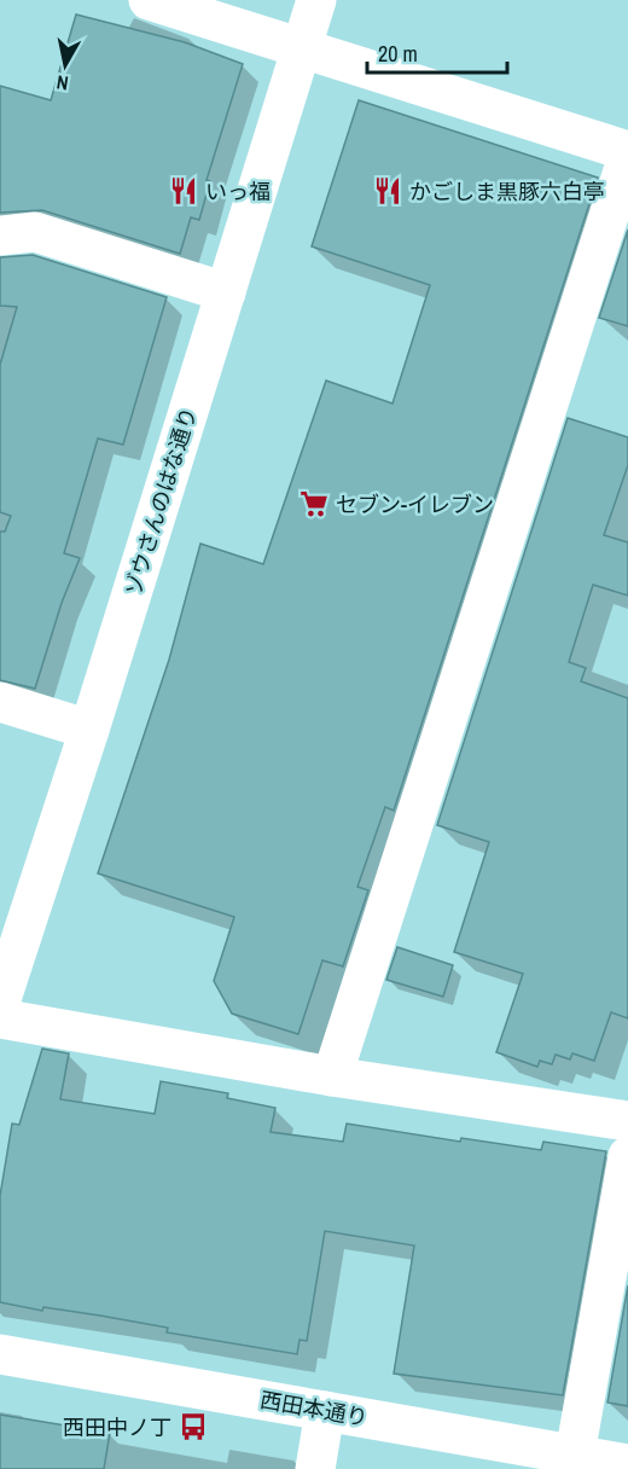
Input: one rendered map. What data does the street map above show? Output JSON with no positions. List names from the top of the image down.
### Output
{
  "streets": {
    "street": ["ゾウさんのはな通り", "西田本通り"]
  },
  "places": {
    "restaurant": ["いっ福", "かごしま黒豚六白亭"],
    "supermarket": ["セブン-イレブン"],
    "bus stop": ["西田中ノ丁"]
  },
  "scale_bar": "20 m",
  "north": "bottom"
}
